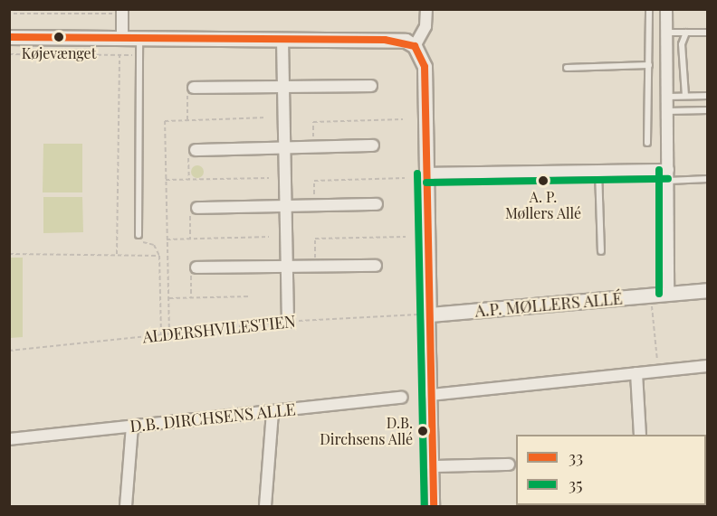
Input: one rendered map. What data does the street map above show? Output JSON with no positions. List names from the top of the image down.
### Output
{
  "streets": {
    "street": ["A.P. MØLLERS ALLÉ", "D.B. DIRCHSENS ALLE"],
    "path": ["ALDERSHVILESTIEN"]
  },
  "crossings": [
    ["A.P. MØLLERS ALLÉ", "ALDERSHVILESTIEN"]
  ],
  "places": ["Køjevænget", "A. P. Møllers Allé", "D.B. Dirchsens Allé"],
  "lines": ["transit line 33", "transit line 35"],
  "legend": ["33", "35"]
}
